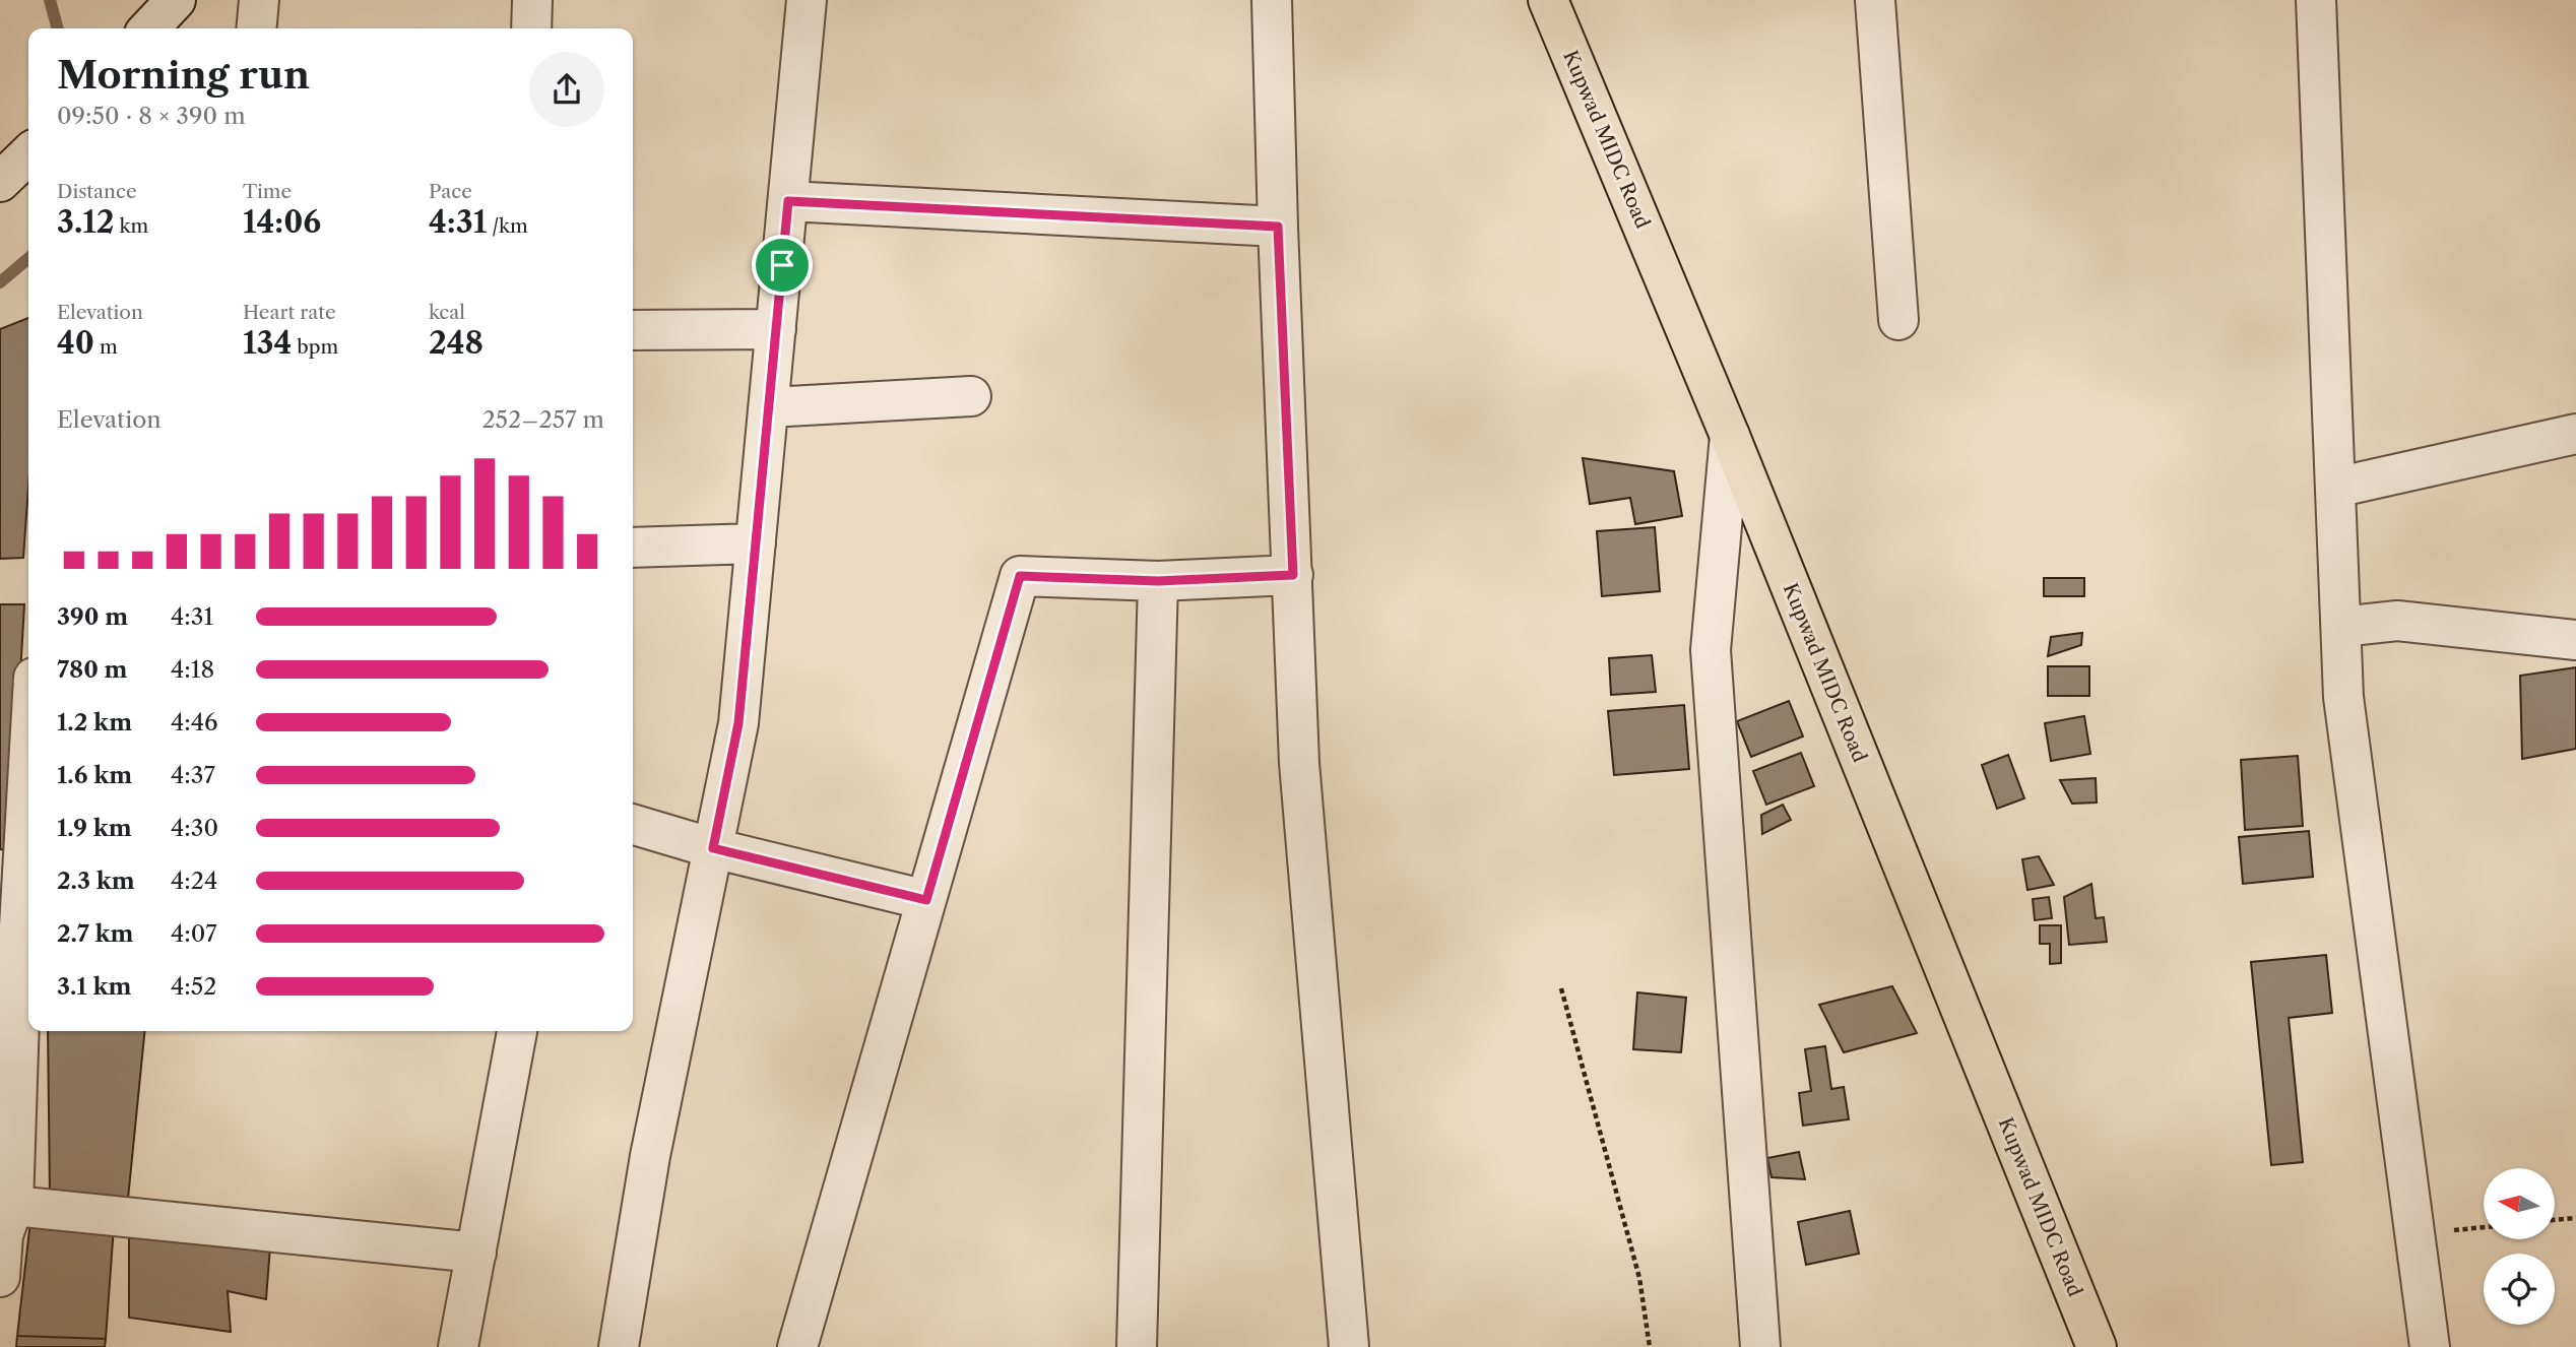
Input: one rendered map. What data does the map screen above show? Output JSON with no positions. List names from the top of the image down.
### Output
{
  "streets": {
    "main road": ["Kupwad MIDC Road"]
  },
  "north": "left",
  "page": {
    "heading": ["Morning run", "09:50 · 8 × 390 m"],
    "stats": [
      ["Distance", "3.12 km"],
      ["Time", "14:06"],
      ["Pace", "4:31 /km"],
      ["Elevation", "40 m"],
      ["Heart rate", "134 bpm"],
      ["kcal", "248"]
    ],
    "chart": ["Elevation", "252–257 m"],
    "list": [
      {
        "name": "390 m",
        "note": "4:31"
      },
      {
        "name": "780 m",
        "note": "4:18"
      },
      {
        "name": "1.2 km",
        "note": "4:46"
      },
      {
        "name": "1.6 km",
        "note": "4:37"
      },
      {
        "name": "1.9 km",
        "note": "4:30"
      },
      {
        "name": "2.3 km",
        "note": "4:24"
      },
      {
        "name": "2.7 km",
        "note": "4:07"
      },
      {
        "name": "3.1 km",
        "note": "4:52"
      }
    ]
  }
}
